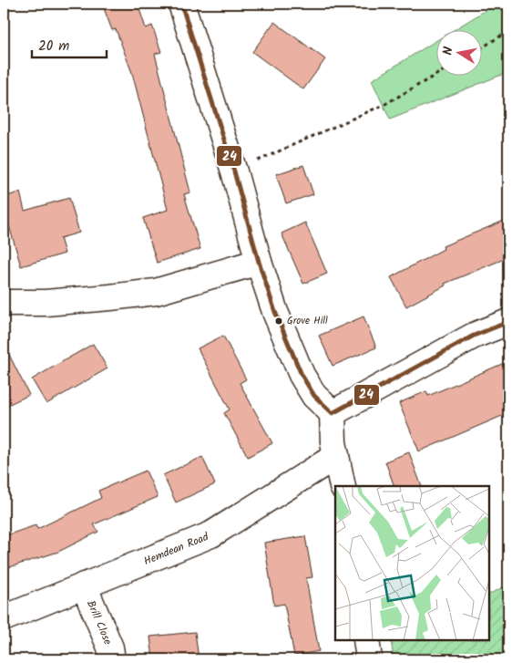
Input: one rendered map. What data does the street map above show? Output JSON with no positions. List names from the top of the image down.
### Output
{
  "streets": {
    "street": ["Hemdean Road", "Brill Close"]
  },
  "crossings": [
    ["Hemdean Road", "Brill Close"]
  ],
  "places": ["Grove Hill"],
  "lines": ["transit line 24"],
  "scale_bar": "20 m",
  "north": "left"
}
